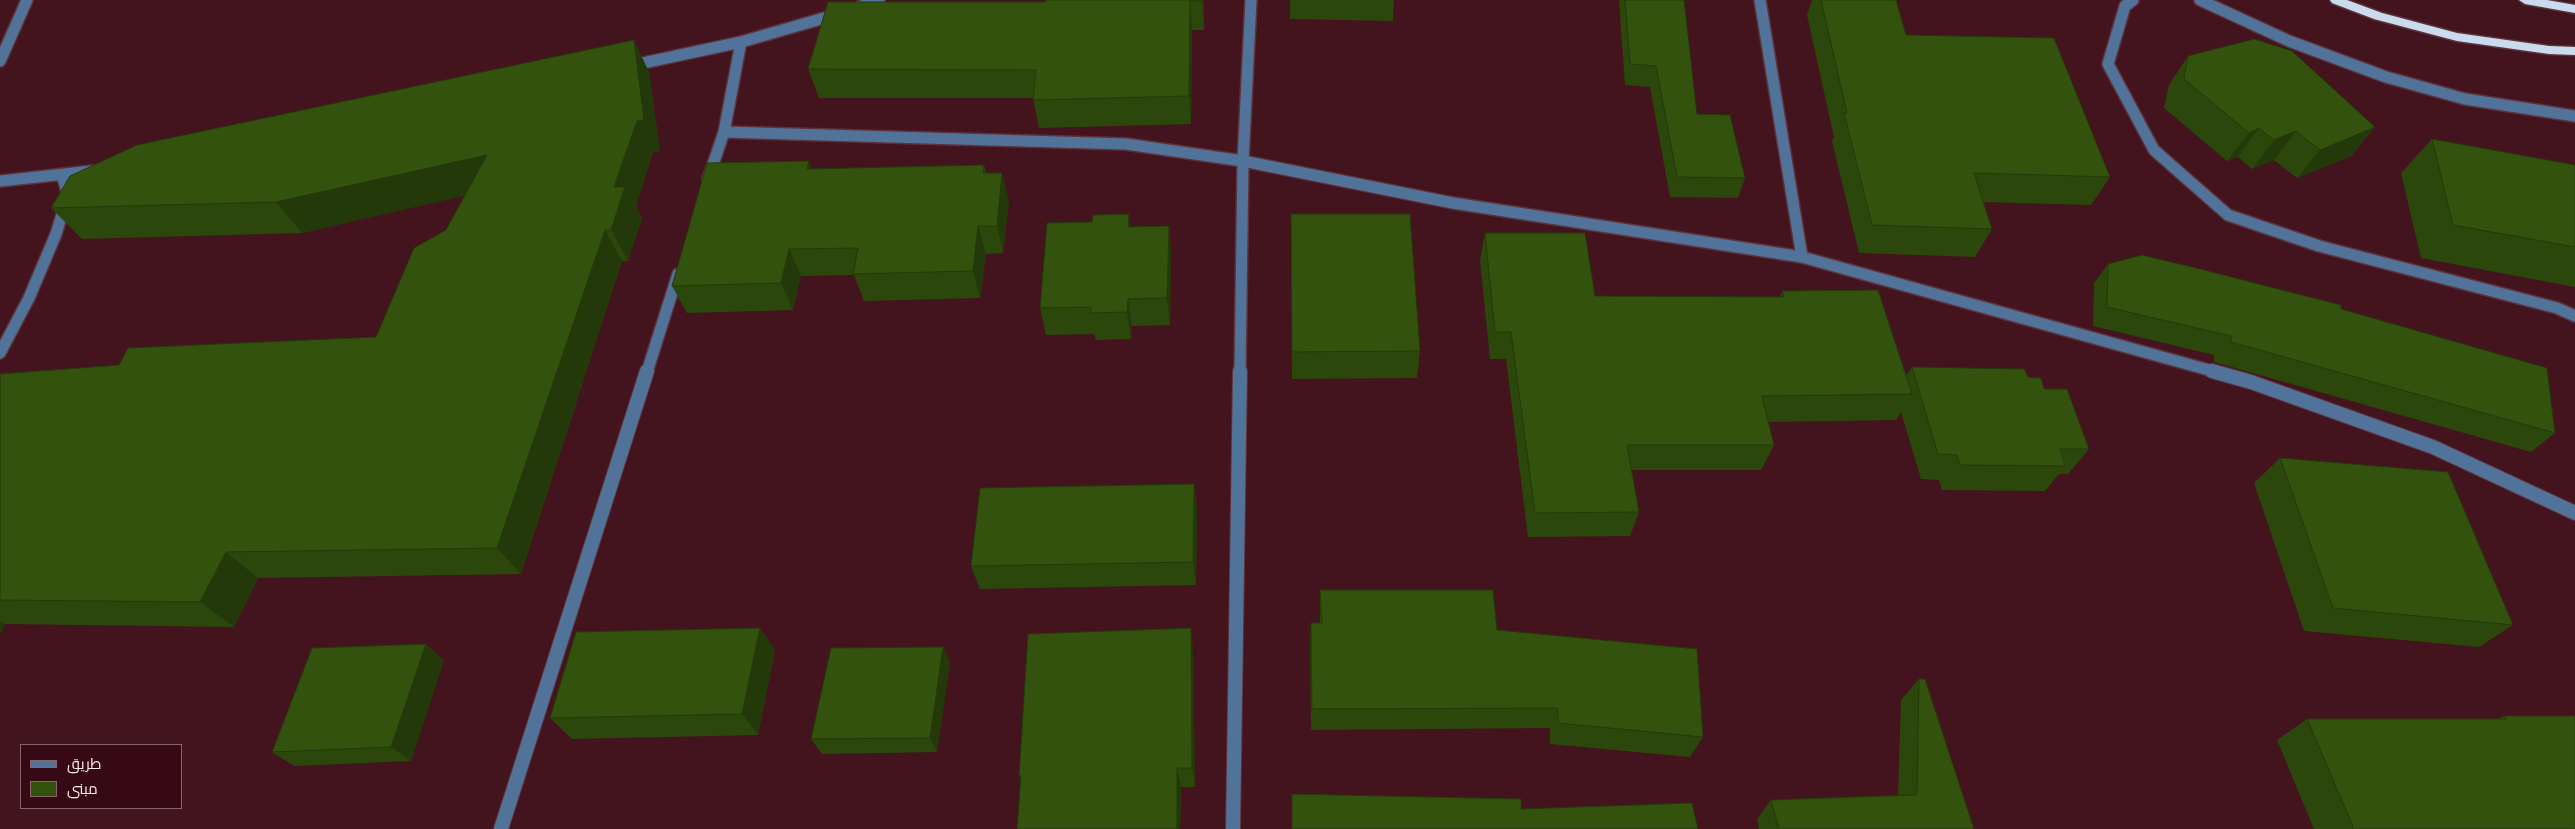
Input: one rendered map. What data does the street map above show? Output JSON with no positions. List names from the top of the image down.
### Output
{
  "legend": ["طريق", "مبنى"]
}
